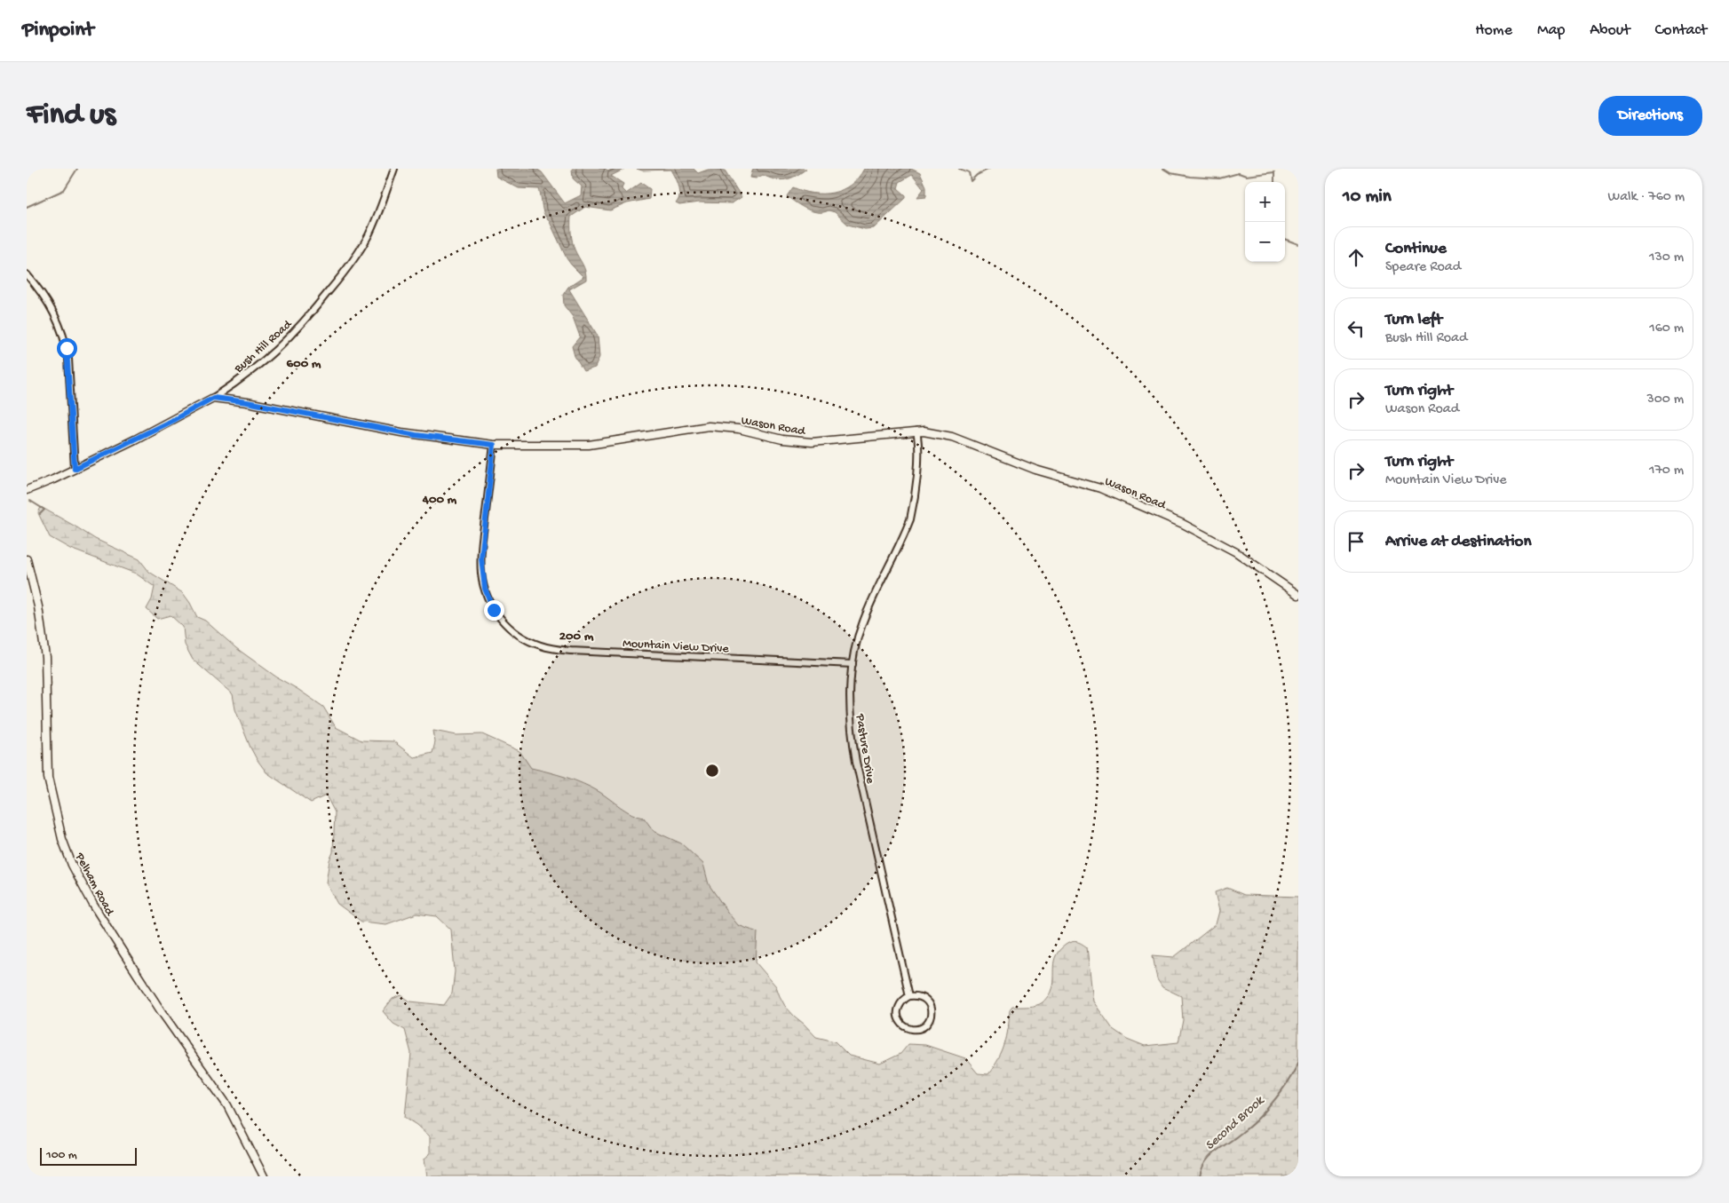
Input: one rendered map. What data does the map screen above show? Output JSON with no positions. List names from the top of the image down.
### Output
{
  "streets": {
    "street": [
      "Bush Hill Road",
      "Wason Road",
      "Mountain View Drive",
      "Pasture Drive",
      "Pelham Road"
    ]
  },
  "crossings": [
    ["Bush Hill Road", "Wason Road"],
    ["Wason Road", "Mountain View Drive"],
    ["Wason Road", "Pasture Drive"],
    ["Mountain View Drive", "Pasture Drive"]
  ],
  "water": ["Second Brook"],
  "scale_bar": "100 m",
  "page": {
    "header": "Pinpoint",
    "nav": [
      "Home",
      "Map",
      "About",
      "Contact"
    ],
    "buttons": "Directions",
    "title": "Find us",
    "heading": ["10 min", "Walk · 760 m"],
    "map_buttons": ["+", "−"],
    "list": [
      ["Continue", "Speare Road", "130 m"],
      ["Turn left", "Bush Hill Road", "160 m"],
      ["Turn right", "Wason Road", "300 m"],
      ["Turn right", "Mountain View Drive", "170 m"],
      "Arrive at destination"
    ],
    "scale": "100 m"
  },
  "rings": ["600 m", "400 m", "200 m"]
}
